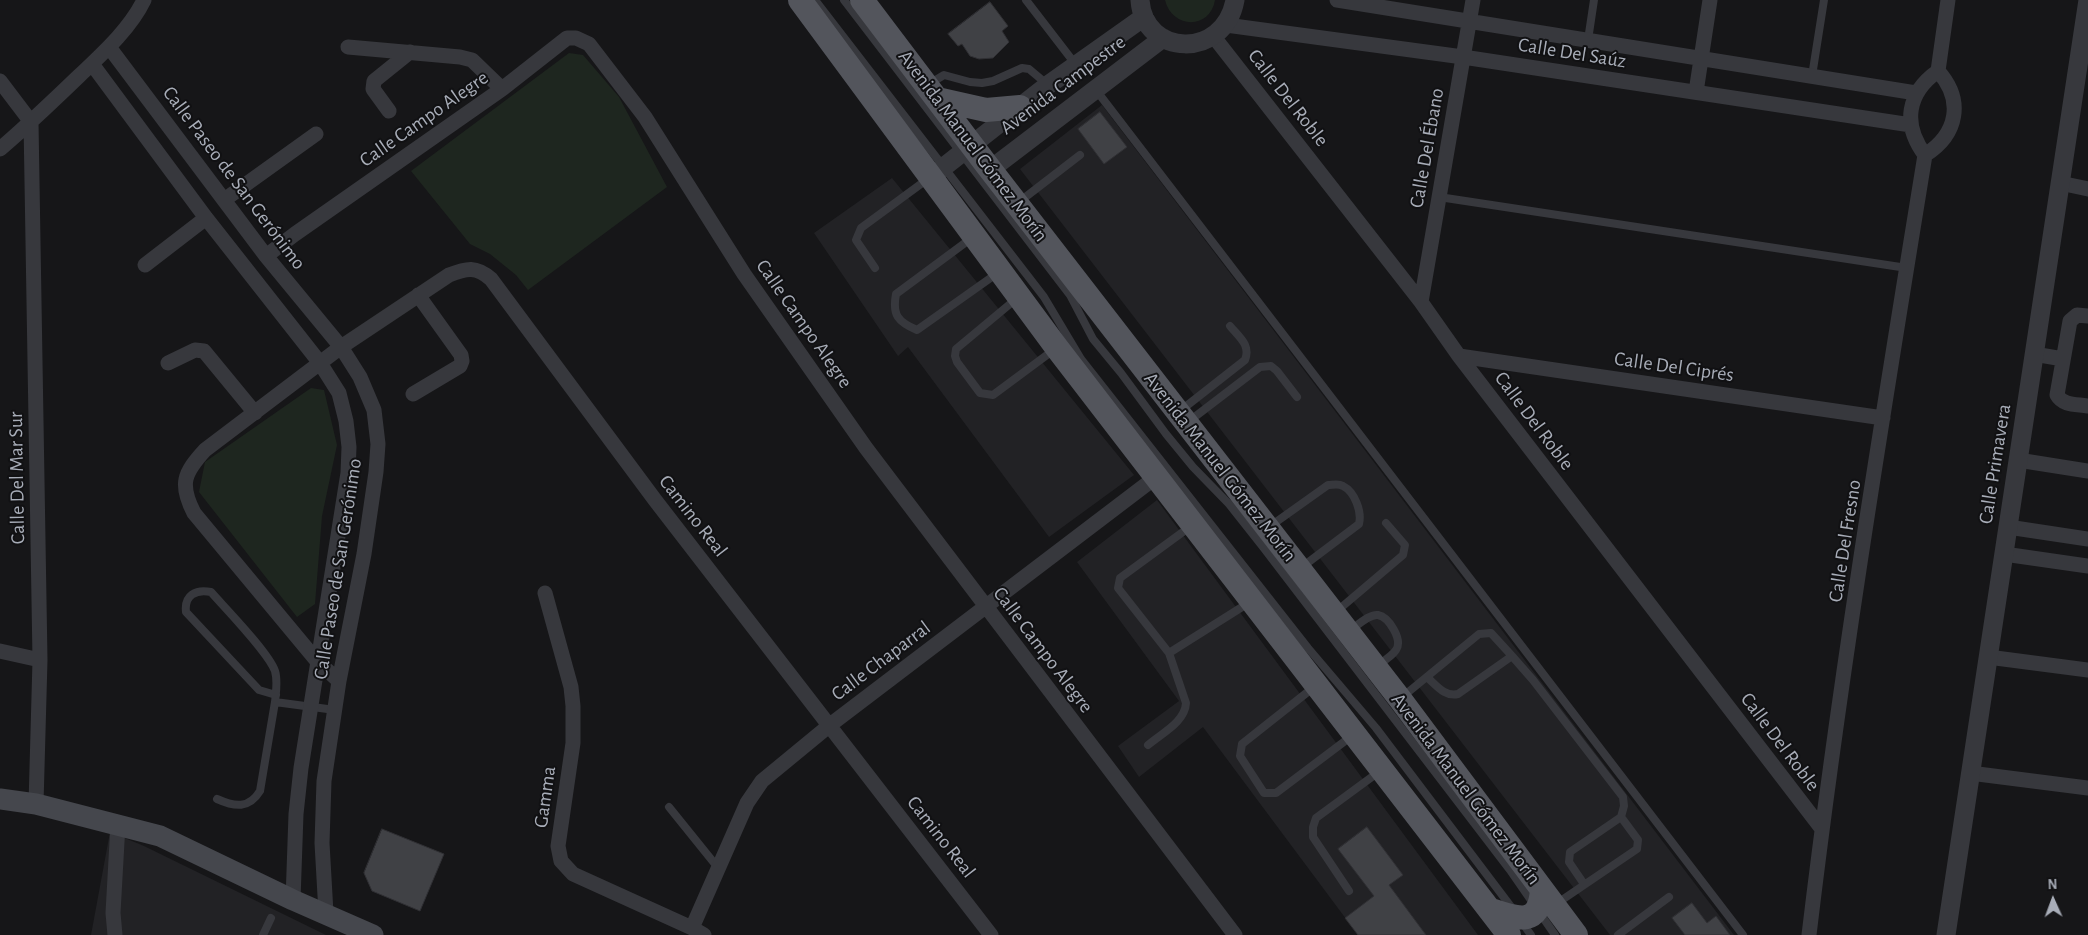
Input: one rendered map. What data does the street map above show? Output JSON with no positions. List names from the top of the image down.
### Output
{
  "streets": {
    "main road": ["Avenida Manuel Gómez Morín"],
    "street": [
      "Calle Del Saúz",
      "Avenida Campestre",
      "Calle Del Roble",
      "Calle Campo Alegre",
      "Calle Del Ébano",
      "Calle Paseo de San Gerónimo",
      "Calle Del Ciprés",
      "Calle Primavera",
      "Calle Del Mar Sur",
      "Camino Real",
      "Calle Del Fresno",
      "Calle Chaparral",
      "Gamma"
    ]
  },
  "crossings": [
    ["Calle Del Saúz", "Calle Del Roble"],
    ["Calle Del Saúz", "Calle Del Ébano"],
    ["Avenida Campestre", "Avenida Manuel Gómez Morín"],
    ["Calle Del Roble", "Calle Del Ébano"],
    ["Calle Del Roble", "Calle Del Ciprés"],
    ["Calle Del Roble", "Calle Del Fresno"],
    ["Calle Campo Alegre", "Calle Paseo de San Gerónimo"],
    ["Calle Campo Alegre", "Calle Chaparral"],
    ["Avenida Manuel Gómez Morín", "Calle Chaparral"],
    ["Calle Paseo de San Gerónimo", "Camino Real"],
    ["Calle Del Ciprés", "Calle Del Fresno"],
    ["Camino Real", "Calle Chaparral"],
    ["Calle Chaparral", "Gamma"]
  ],
  "north": "top"
}
